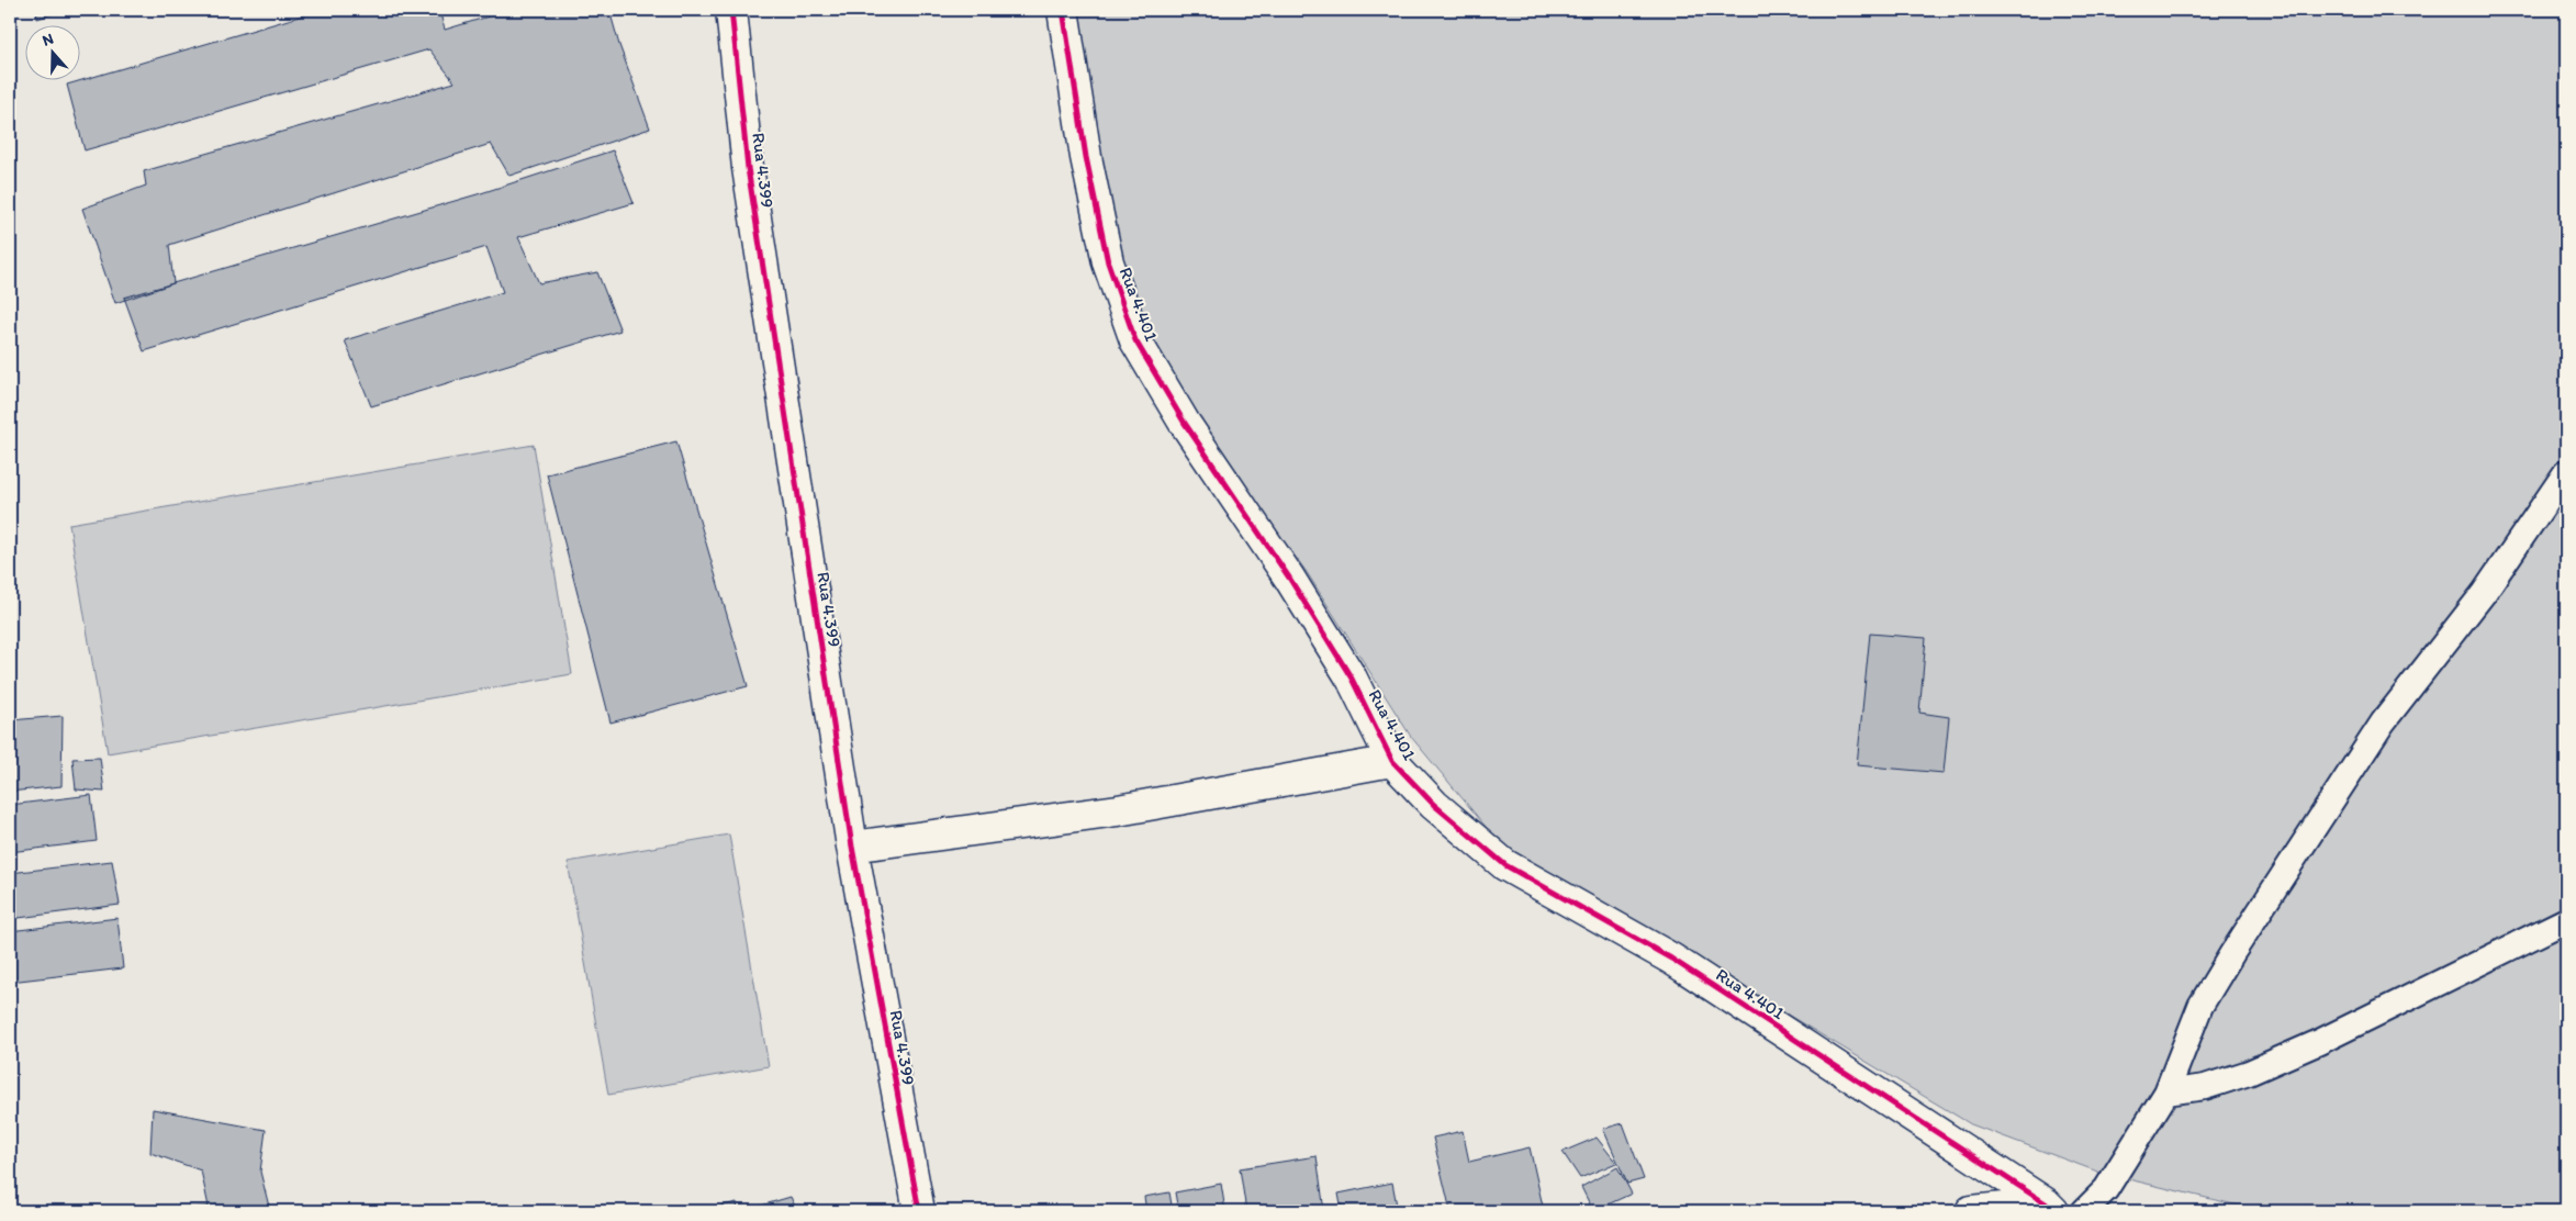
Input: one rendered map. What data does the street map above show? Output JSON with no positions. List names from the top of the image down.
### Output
{
  "streets": {
    "street": ["Rua 4.399", "Rua 4.401"]
  },
  "north": "top"
}
